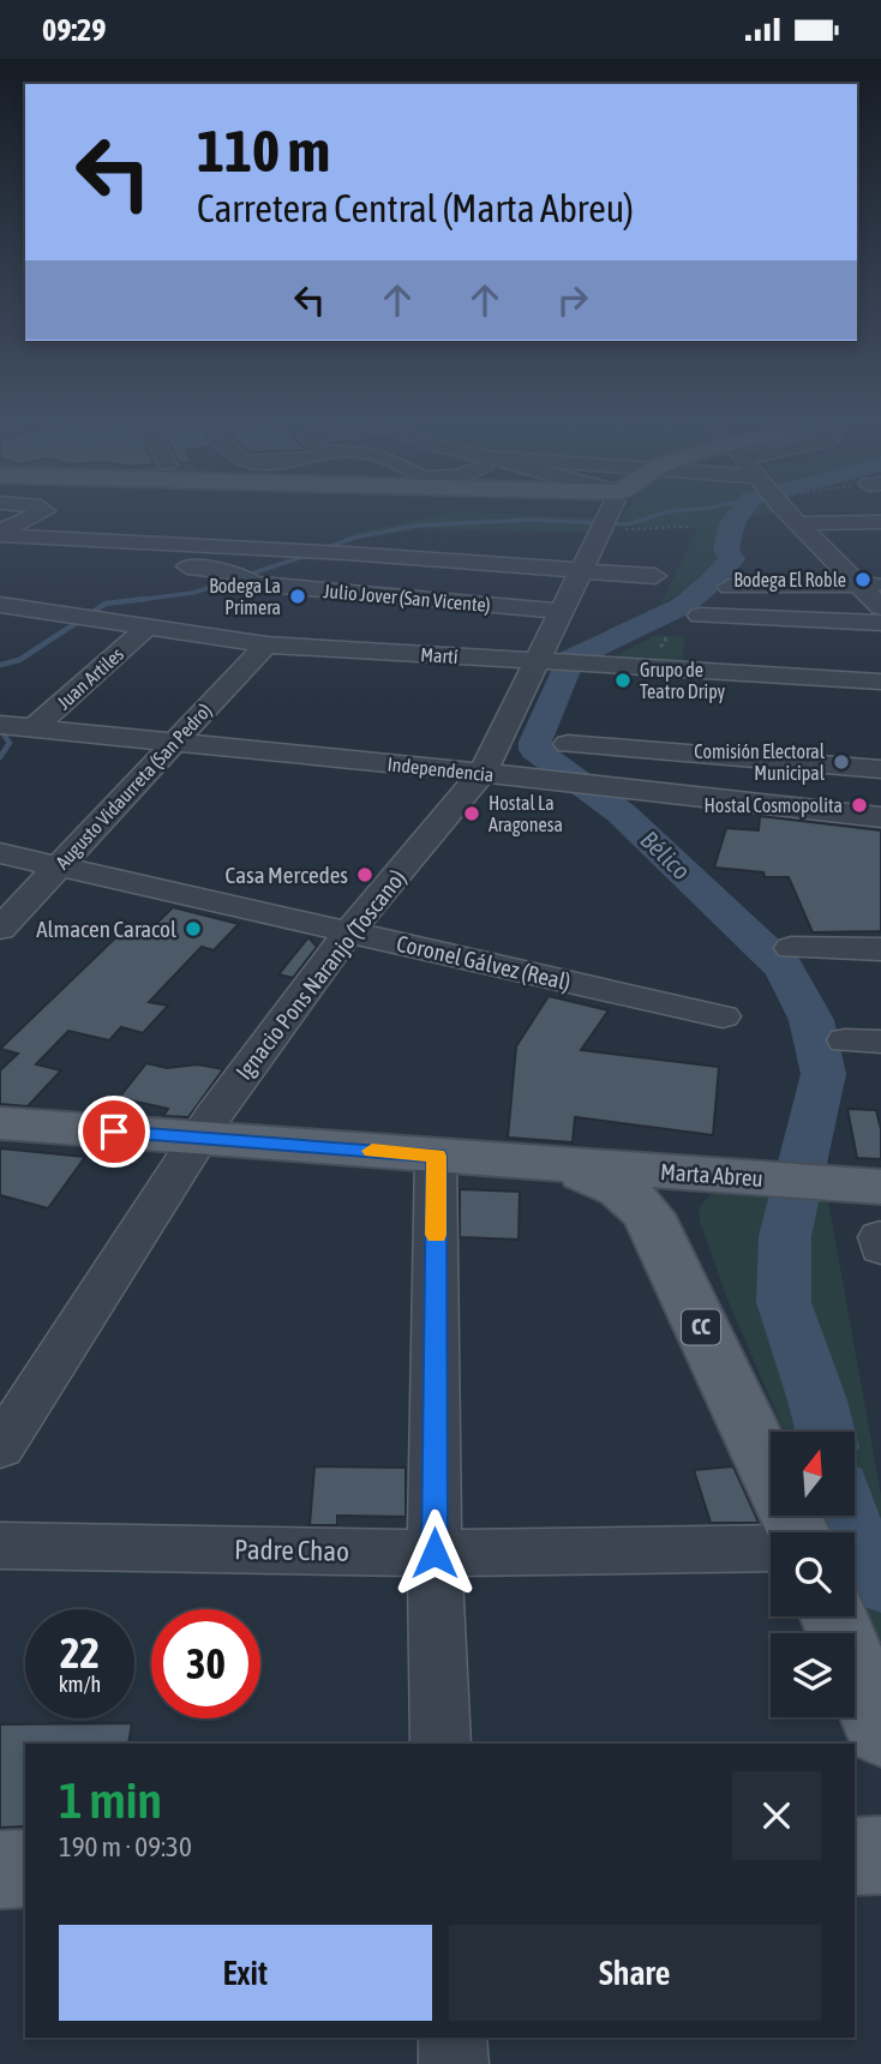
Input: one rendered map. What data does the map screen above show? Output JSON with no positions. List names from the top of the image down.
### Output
{
  "streets": {
    "main road": ["Marta Abreu", "CC"],
    "street": [
      "Julio Jover (San Vicente)",
      "Martí",
      "Juan Artiles",
      "Independencia",
      "Augusto Vidaurreta (San Pedro)",
      "Coronel Gálvez (Real)",
      "Ignacio Pons Naranjo (Toscano)",
      "Padre Chao"
    ]
  },
  "crossings": [
    ["Julio Jover (San Vicente)", "Augusto Vidaurreta (San Pedro)"],
    ["Julio Jover (San Vicente)", "Ignacio Pons Naranjo (Toscano)"],
    ["Martí", "Juan Artiles"],
    ["Martí", "Augusto Vidaurreta (San Pedro)"],
    ["Martí", "Ignacio Pons Naranjo (Toscano)"],
    ["Juan Artiles", "Independencia"],
    ["Independencia", "Augusto Vidaurreta (San Pedro)"],
    ["Independencia", "Ignacio Pons Naranjo (Toscano)"],
    ["Augusto Vidaurreta (San Pedro)", "Coronel Gálvez (Real)"],
    ["Coronel Gálvez (Real)", "Ignacio Pons Naranjo (Toscano)"],
    ["Ignacio Pons Naranjo (Toscano)", "CC"],
    ["Marta Abreu", "CC"]
  ],
  "water": ["Bélico"],
  "places": [
    "Bodega El Roble",
    "Bodega La Primera",
    "Grupo de Teatro Dripy",
    "Comisión Electoral Municipal",
    "Hostal Cosmopolita",
    "Hostal La Aragonesa",
    "Casa Mercedes",
    "Almacen Caracol"
  ],
  "north": "top",
  "page": {
    "status": "09:29",
    "turn": ["110 m", "Carretera Central (Marta Abreu)"],
    "speed": "22 km/h",
    "limit": "30",
    "heading": ["1 min", "190 m · 09:30"],
    "buttons": ["Exit", "Share"]
  }
}
